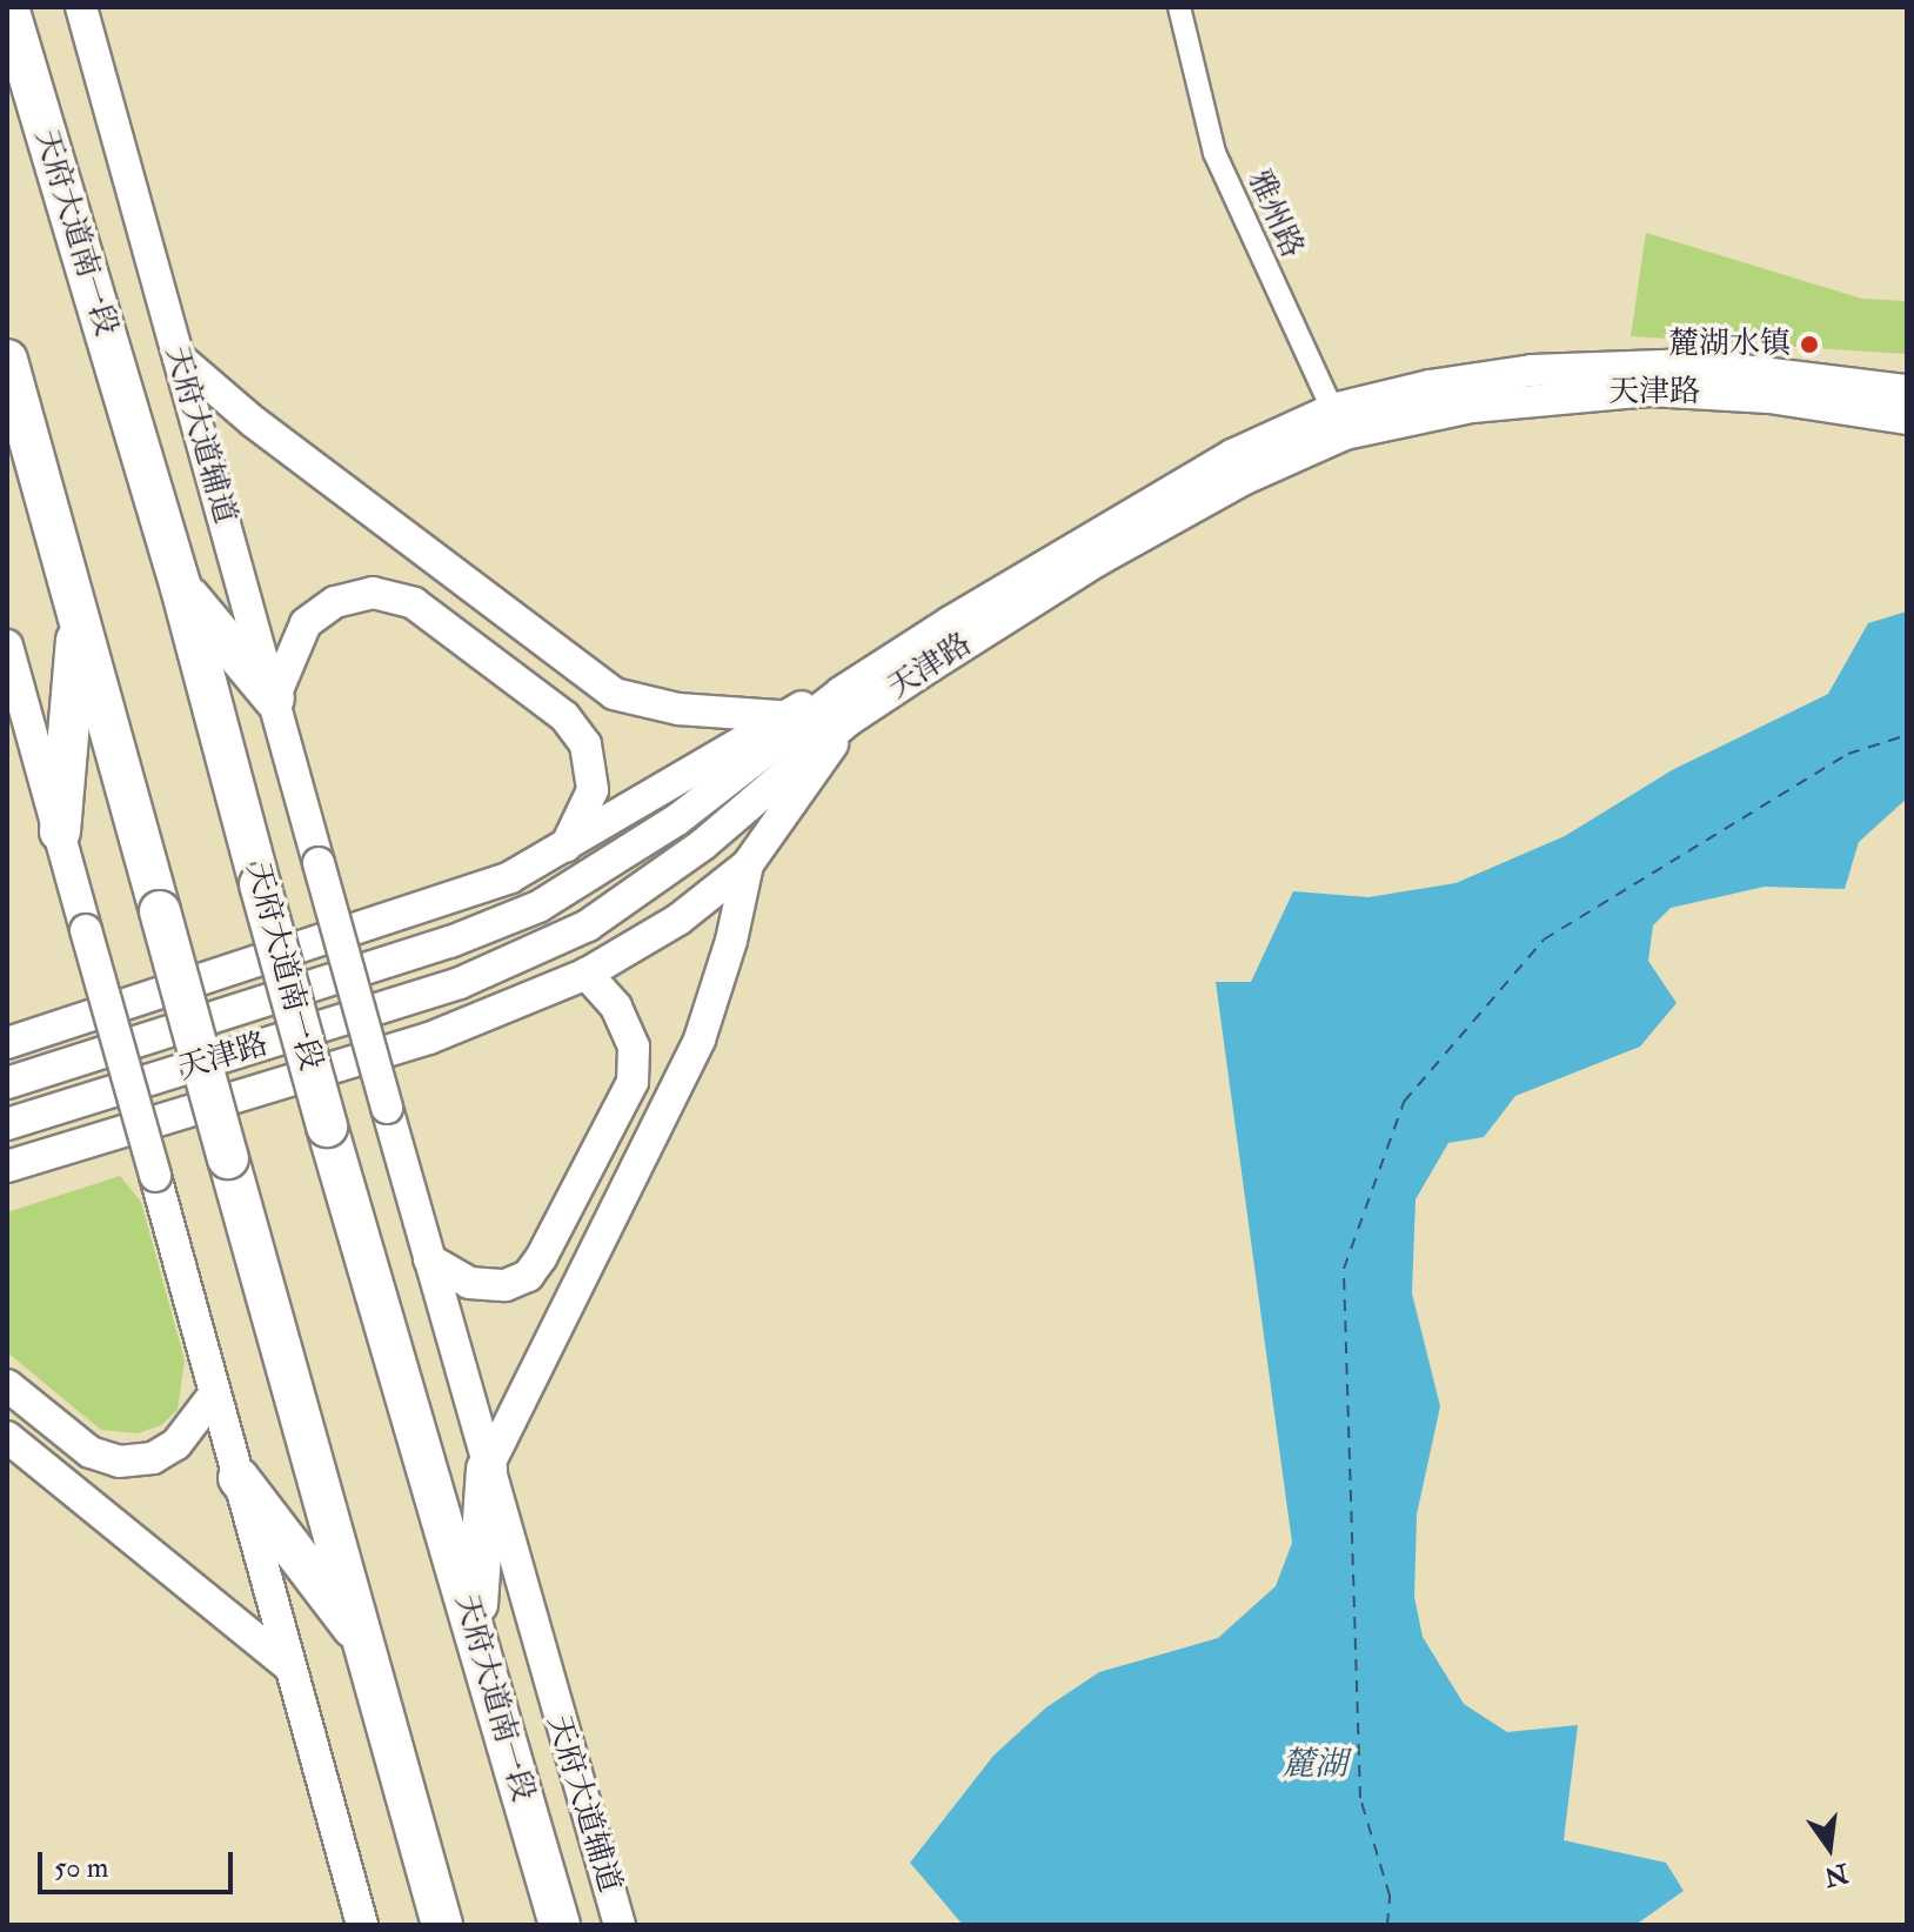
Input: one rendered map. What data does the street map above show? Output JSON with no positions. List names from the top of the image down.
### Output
{
  "streets": {
    "highway": ["天府大道南一段"],
    "street": ["雅州路", "天津路", "天府大道辅道"]
  },
  "crossings": [
    ["雅州路", "天津路"]
  ],
  "water": ["麓湖"],
  "places": ["麓湖水镇"],
  "scale_bar": "50 m",
  "north": "bottom"
}
